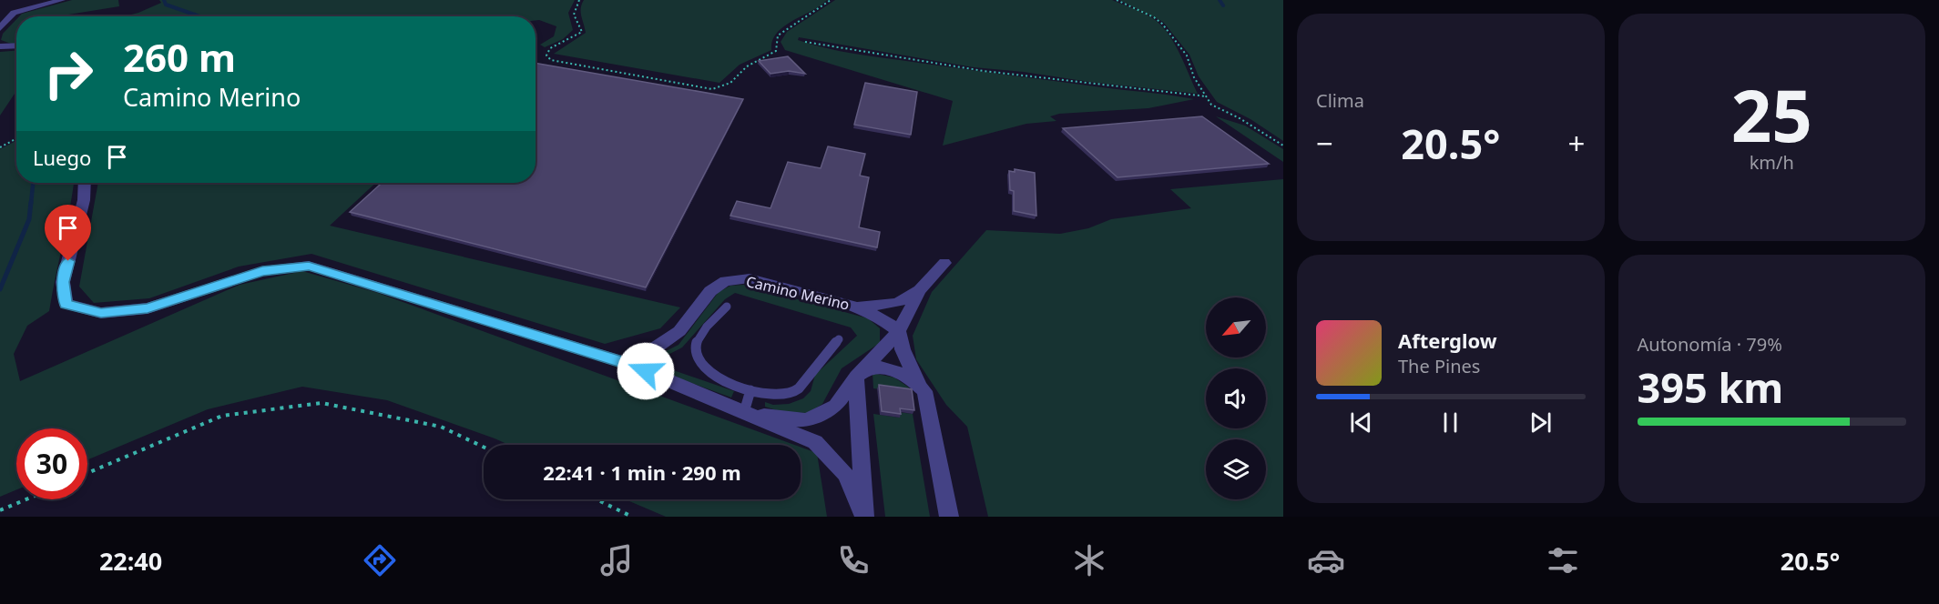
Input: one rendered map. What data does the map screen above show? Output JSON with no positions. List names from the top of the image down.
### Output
{
  "streets": {
    "street": ["Camino Merino"]
  },
  "north": "bottom left",
  "page": {
    "tile": [
      "Clima",
      ["25", "km/h"],
      ["Autonomía · 79%", "395 km"]
    ],
    "turn": ["260 m", "Camino Merino"],
    "heat": ["−", "20.5°", "+"],
    "then": "Luego",
    "song": ["Afterglow", "The Pines"],
    "limit": "30",
    "trip": "22:41 · 1 min · 290 m",
    "tabs": ["22:40", "20.5°"]
  }
}
